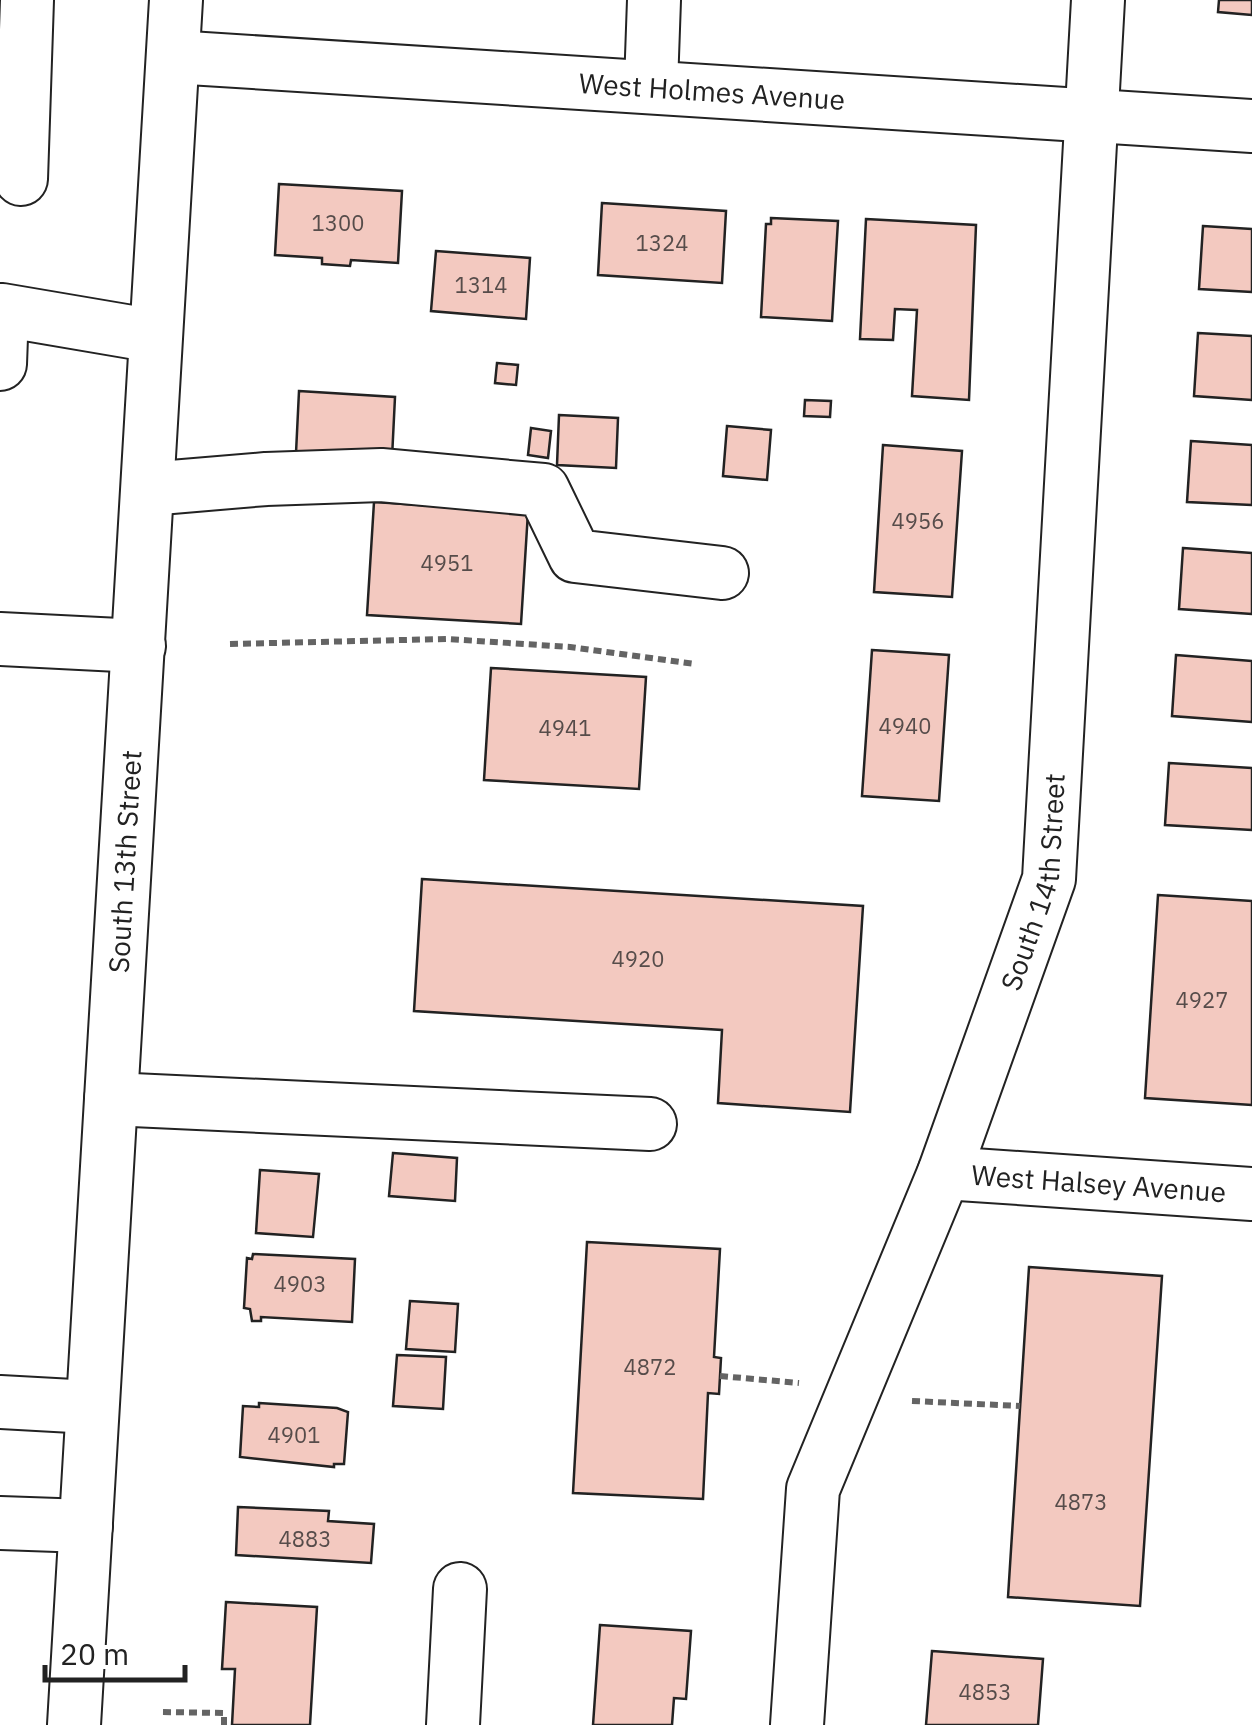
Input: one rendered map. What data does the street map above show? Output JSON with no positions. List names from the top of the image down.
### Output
{
  "streets": {
    "street": [
      "West Holmes Avenue",
      "South 13th Street",
      "South 14th Street",
      "West Halsey Avenue"
    ]
  },
  "crossings": [
    ["West Holmes Avenue", "South 13th Street"],
    ["West Holmes Avenue", "South 14th Street"],
    ["South 14th Street", "West Halsey Avenue"]
  ],
  "house_numbers": [
    "1300",
    "1324",
    "1314",
    "4956",
    "4951",
    "4940",
    "4941",
    "4920",
    "4927",
    "4903",
    "4872",
    "4901",
    "4873",
    "4883",
    "4853"
  ],
  "scale_bar": "20 m"
}
